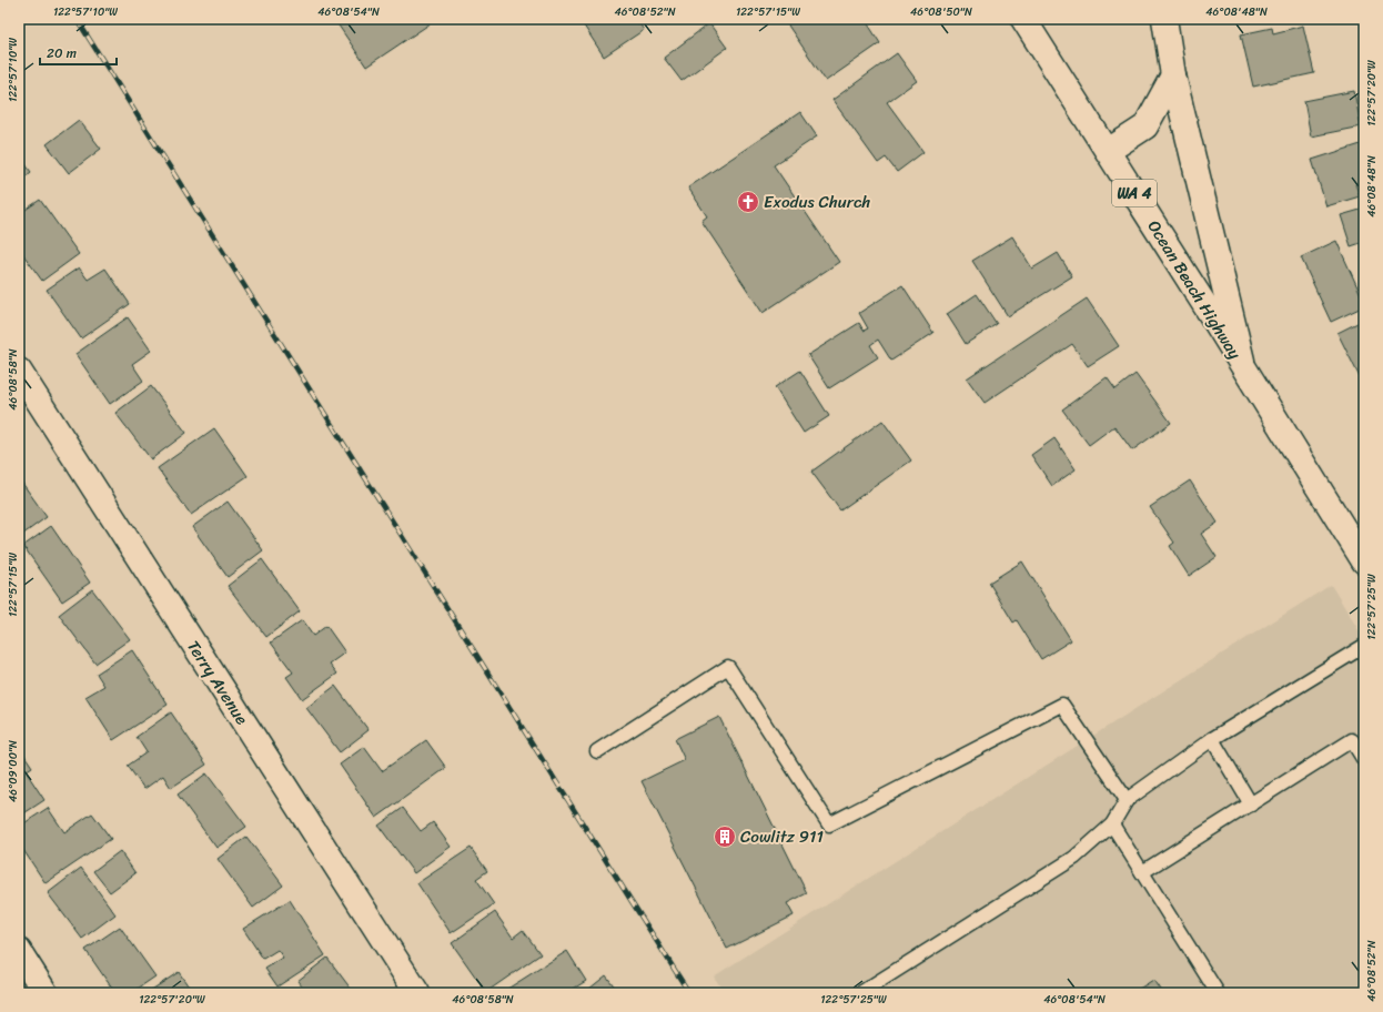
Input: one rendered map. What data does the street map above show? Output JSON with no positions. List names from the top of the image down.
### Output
{
  "streets": {
    "main road": ["WA 4", "Ocean Beach Highway", "Terry Avenue"]
  },
  "places": {
    "church": ["Exodus Church"],
    "building": ["Cowlitz 911"]
  },
  "scale_bar": "20 m",
  "coordinates": [
    "122°57'10\"W",
    "46°08'54\"N",
    "46°08'52\"N",
    "122°57'15\"W",
    "46°08'50\"N",
    "46°08'48\"N",
    "122°57'20\"W",
    "46°08'58\"N",
    "122°57'25\"W",
    "46°09'00\"N"
  ]
}
